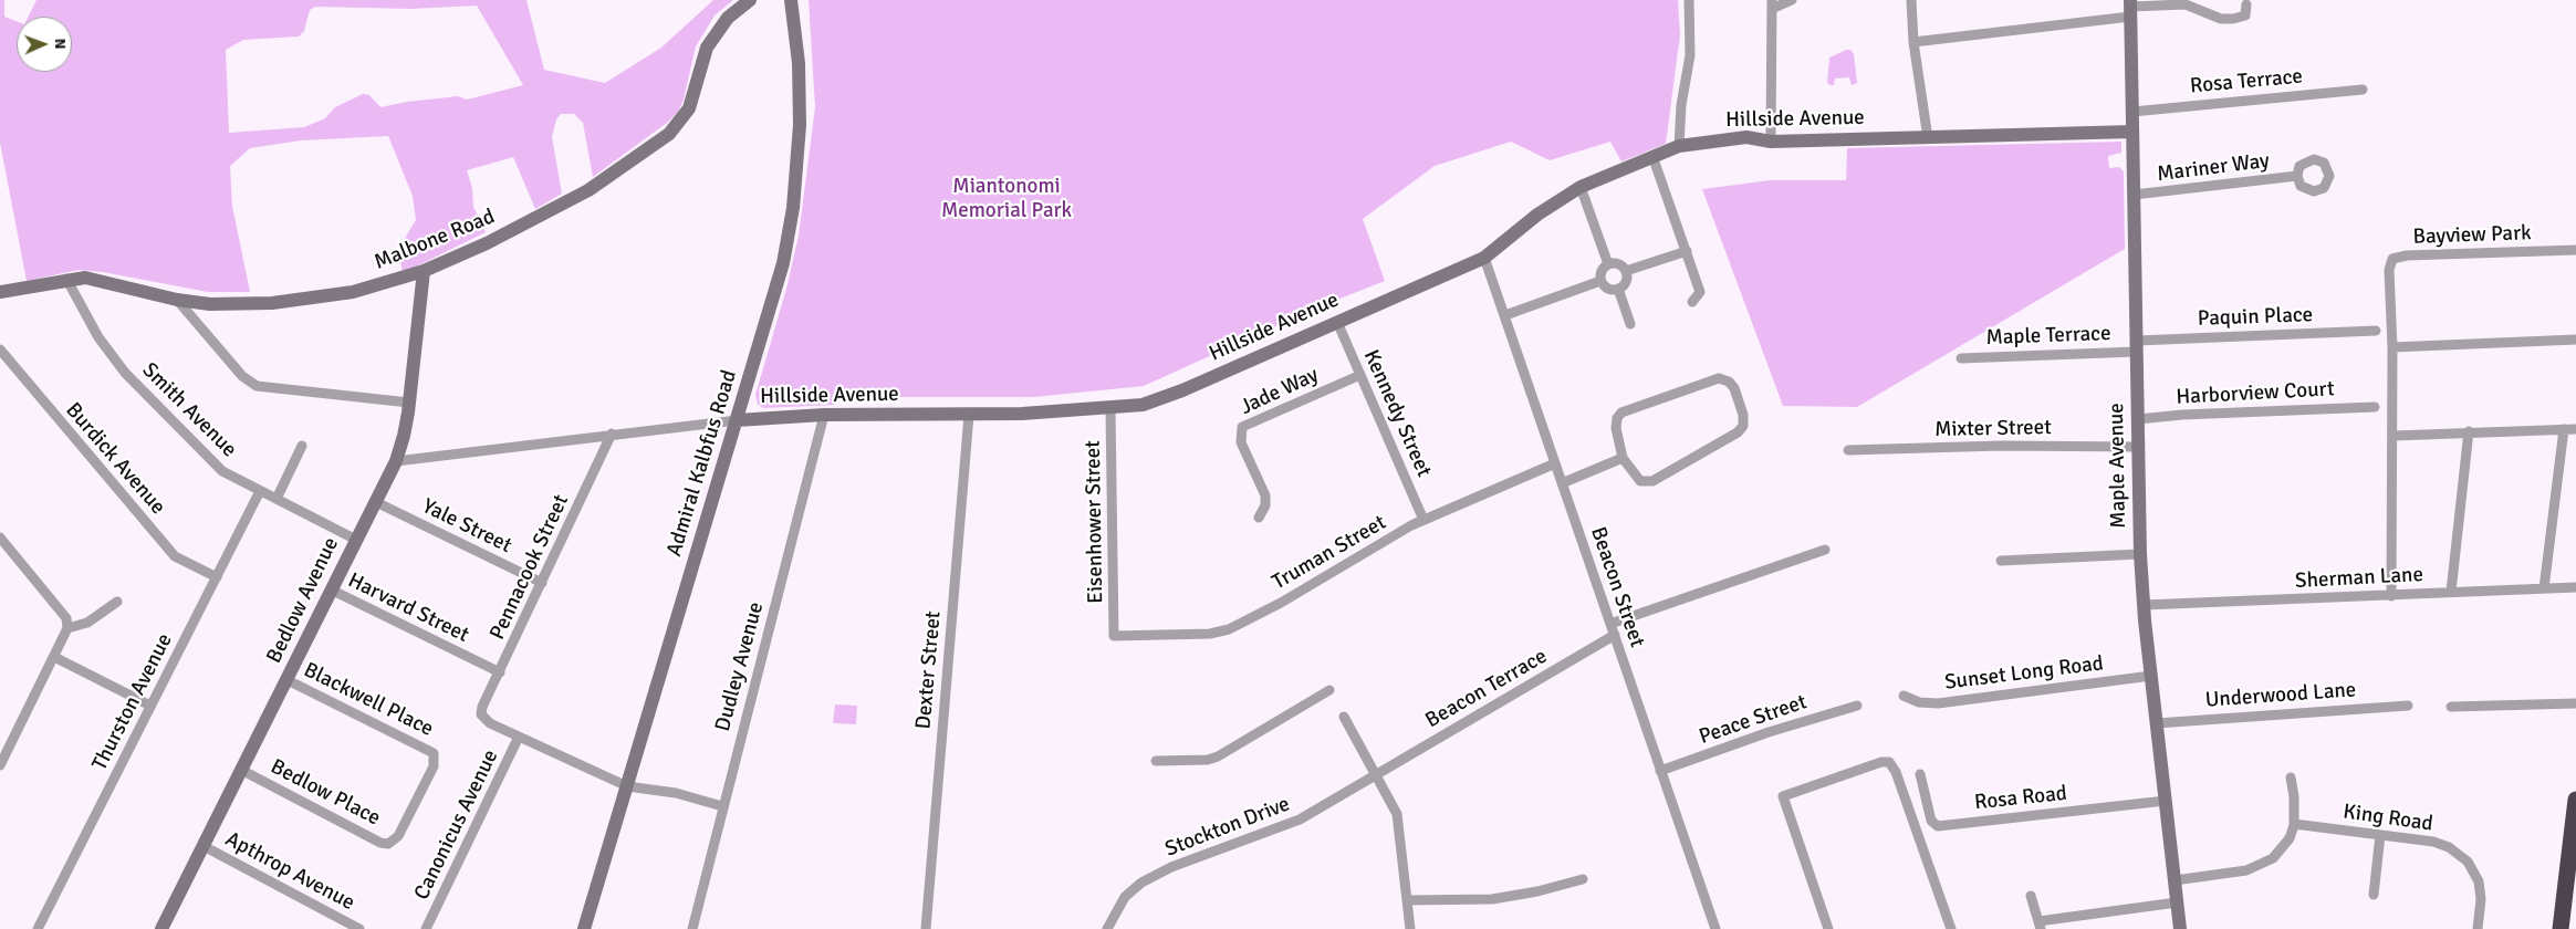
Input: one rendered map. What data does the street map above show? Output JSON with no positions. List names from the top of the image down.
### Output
{
  "streets": {
    "street": [
      "Rosa Terrace",
      "Hillside Avenue",
      "Mariner Way",
      "Bayview Park",
      "Malbone Road",
      "Paquin Place",
      "Maple Terrace",
      "Jade Way",
      "Harborview Court",
      "Smith Avenue",
      "Kennedy Street",
      "Mixter Street",
      "Burdick Avenue",
      "Admiral Kalbfus Road",
      "Maple Avenue",
      "Eisenhower Street",
      "Yale Street",
      "Truman Street",
      "Pennacook Street",
      "Sherman Lane",
      "Beacon Street",
      "Bedlow Avenue",
      "Harvard Street",
      "Dudley Avenue",
      "Dexter Street",
      "Sunset Long Road",
      "Beacon Terrace",
      "Underwood Lane",
      "Blackwell Place",
      "Thurston Avenue",
      "Peace Street",
      "Bedlow Place",
      "Rosa Road",
      "King Road",
      "Canonicus Avenue",
      "Stockton Drive",
      "Apthrop Avenue"
    ]
  },
  "crossings": [
    ["Rosa Terrace", "Maple Avenue"],
    ["Hillside Avenue", "Kennedy Street"],
    ["Hillside Avenue", "Admiral Kalbfus Road"],
    ["Hillside Avenue", "Maple Avenue"],
    ["Hillside Avenue", "Eisenhower Street"],
    ["Hillside Avenue", "Pennacook Street"],
    ["Hillside Avenue", "Beacon Street"],
    ["Hillside Avenue", "Bedlow Avenue"],
    ["Hillside Avenue", "Dudley Avenue"],
    ["Hillside Avenue", "Dexter Street"],
    ["Mariner Way", "Maple Avenue"],
    ["Bayview Park", "Sherman Lane"],
    ["Malbone Road", "Smith Avenue"],
    ["Malbone Road", "Bedlow Avenue"],
    ["Paquin Place", "Maple Terrace"],
    ["Paquin Place", "Maple Avenue"],
    ["Maple Terrace", "Maple Avenue"],
    ["Jade Way", "Kennedy Street"],
    ["Harborview Court", "Maple Avenue"],
    ["Smith Avenue", "Bedlow Avenue"],
    ["Smith Avenue", "Thurston Avenue"],
    ["Kennedy Street", "Truman Street"],
    ["Mixter Street", "Maple Avenue"],
    ["Burdick Avenue", "Thurston Avenue"],
    ["Maple Avenue", "Sherman Lane"],
    ["Maple Avenue", "Sunset Long Road"],
    ["Maple Avenue", "Underwood Lane"],
    ["Maple Avenue", "Rosa Road"],
    ["Eisenhower Street", "Truman Street"],
    ["Yale Street", "Pennacook Street"],
    ["Yale Street", "Bedlow Avenue"],
    ["Truman Street", "Beacon Street"],
    ["Pennacook Street", "Harvard Street"],
    ["Pennacook Street", "Canonicus Avenue"],
    ["Beacon Street", "Beacon Terrace"],
    ["Beacon Street", "Peace Street"],
    ["Bedlow Avenue", "Harvard Street"],
    ["Bedlow Avenue", "Blackwell Place"],
    ["Bedlow Avenue", "Bedlow Place"],
    ["Bedlow Avenue", "Apthrop Avenue"],
    ["Beacon Terrace", "Stockton Drive"],
    ["Blackwell Place", "Bedlow Place"]
  ],
  "parks": ["Miantonomi Memorial Park"],
  "north": "right"
}
